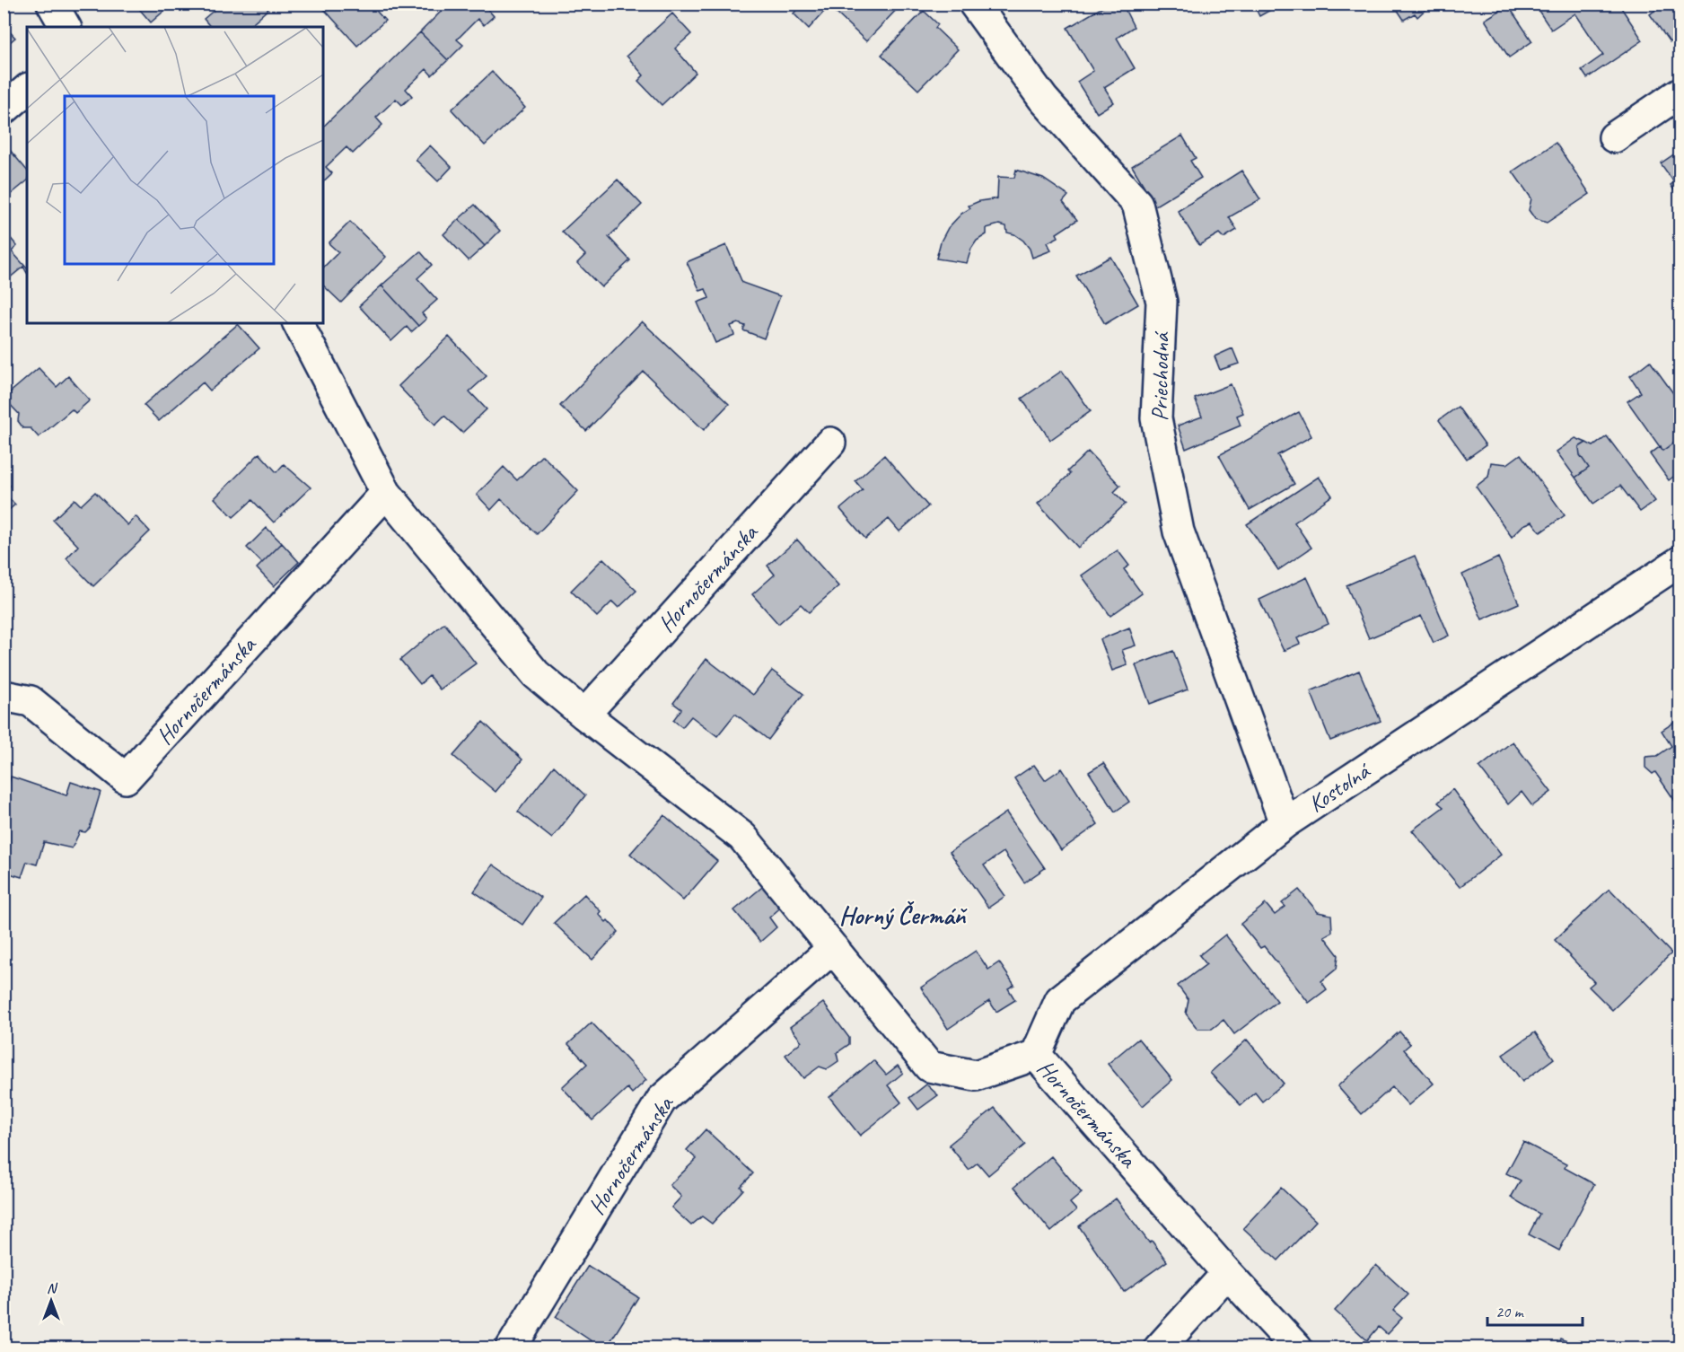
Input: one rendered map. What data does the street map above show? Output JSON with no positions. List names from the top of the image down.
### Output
{
  "streets": {
    "street": ["Priechodná", "Hornočermánska", "Kostolná"]
  },
  "crossings": [
    ["Priechodná", "Kostolná"],
    ["Hornočermánska", "Kostolná"]
  ],
  "districts": ["Horný Čermáň"],
  "scale_bar": "20 m",
  "north": "top"
}
